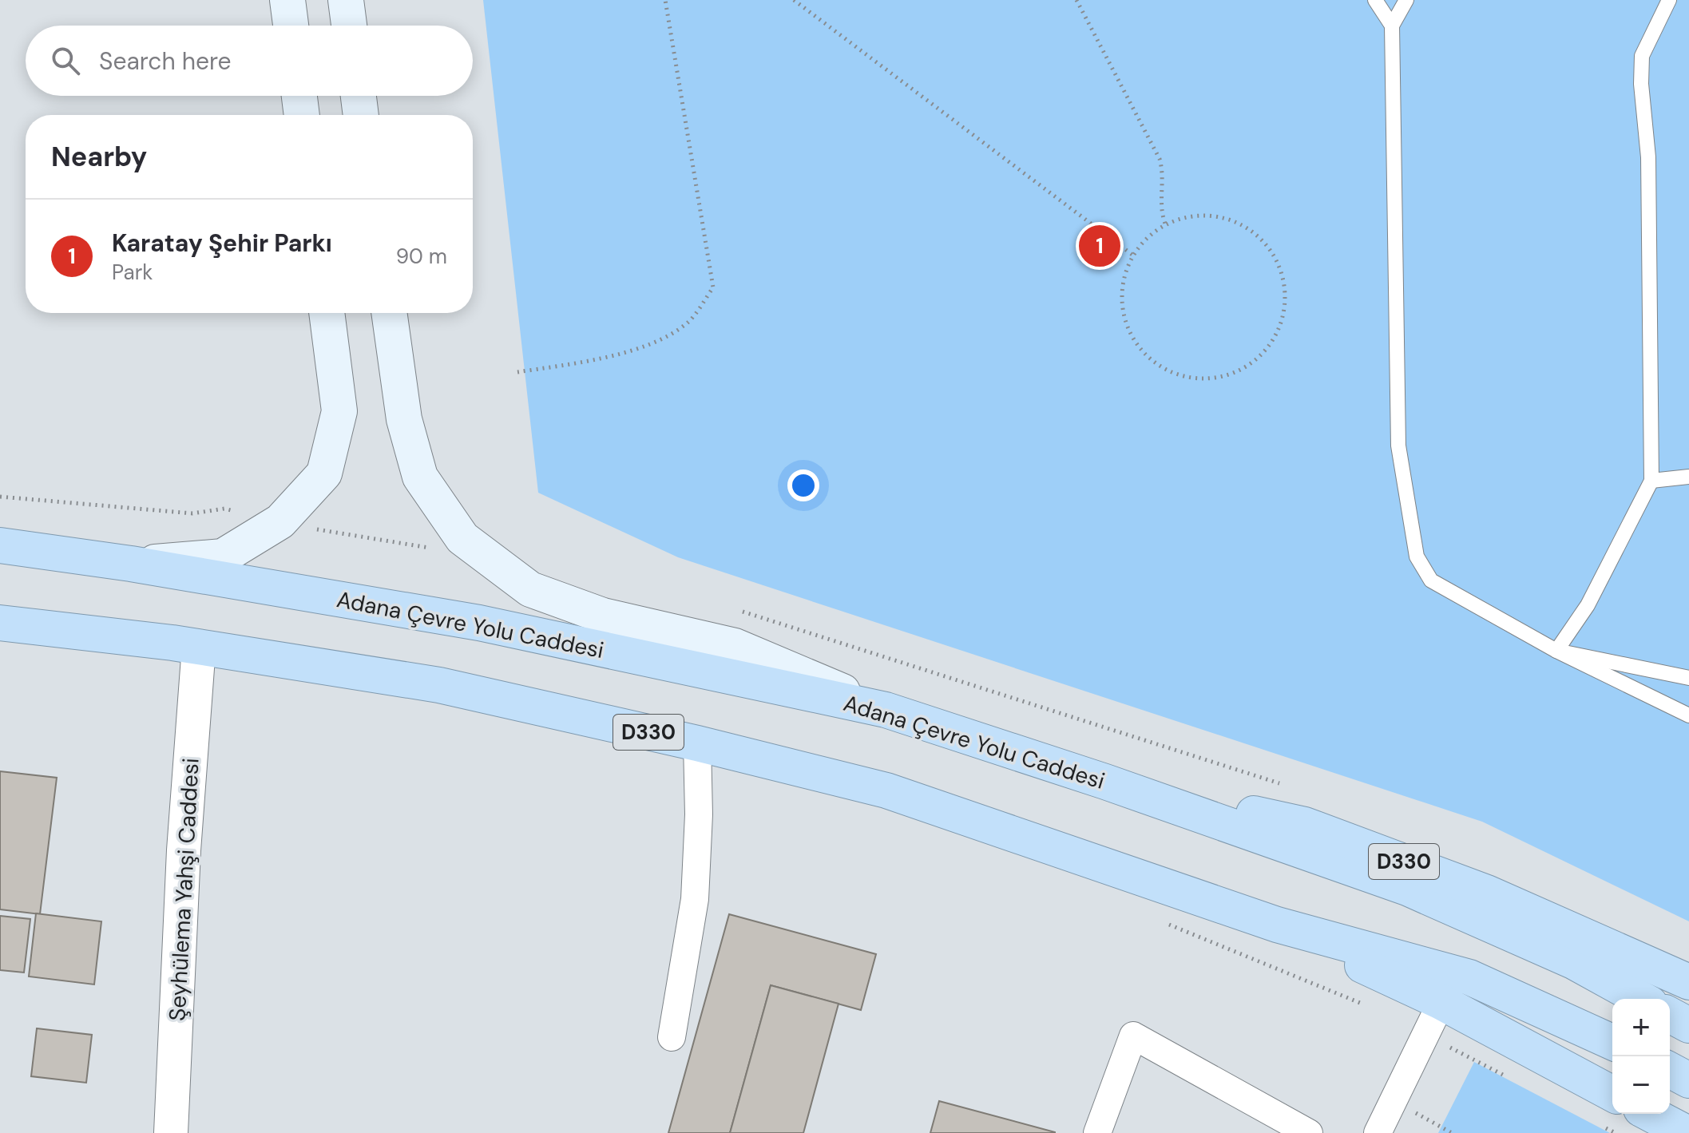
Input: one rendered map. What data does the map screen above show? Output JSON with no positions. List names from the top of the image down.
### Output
{
  "streets": {
    "highway": ["Adana Çevre Yolu Caddesi", "D330"],
    "street": ["Şeyhülema Yahşi Caddesi"]
  },
  "crossings": [
    ["Adana Çevre Yolu Caddesi", "D330"],
    ["D330", "Şeyhülema Yahşi Caddesi"]
  ],
  "page": {
    "search": "Search here",
    "heading": "Nearby",
    "list": [
      {
        "mark": "1",
        "name": "Karatay Şehir Parkı",
        "note": "Park",
        "value": "90 m"
      }
    ],
    "pins": "1",
    "map_buttons": ["+", "−"]
  }
}
